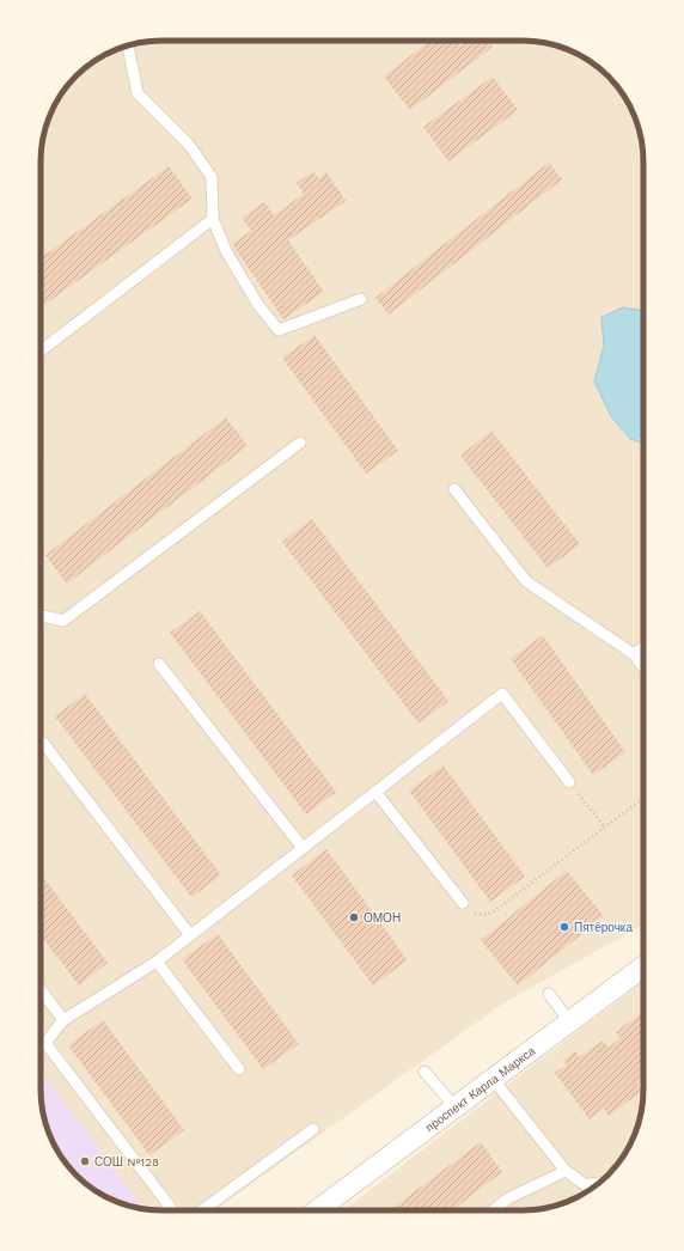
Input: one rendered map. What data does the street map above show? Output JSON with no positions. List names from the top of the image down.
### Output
{
  "streets": {
    "street": ["проспект Карла Маркса"]
  },
  "places": ["ОМОН", "Пятёрочка", "СОШ №128"]
}
